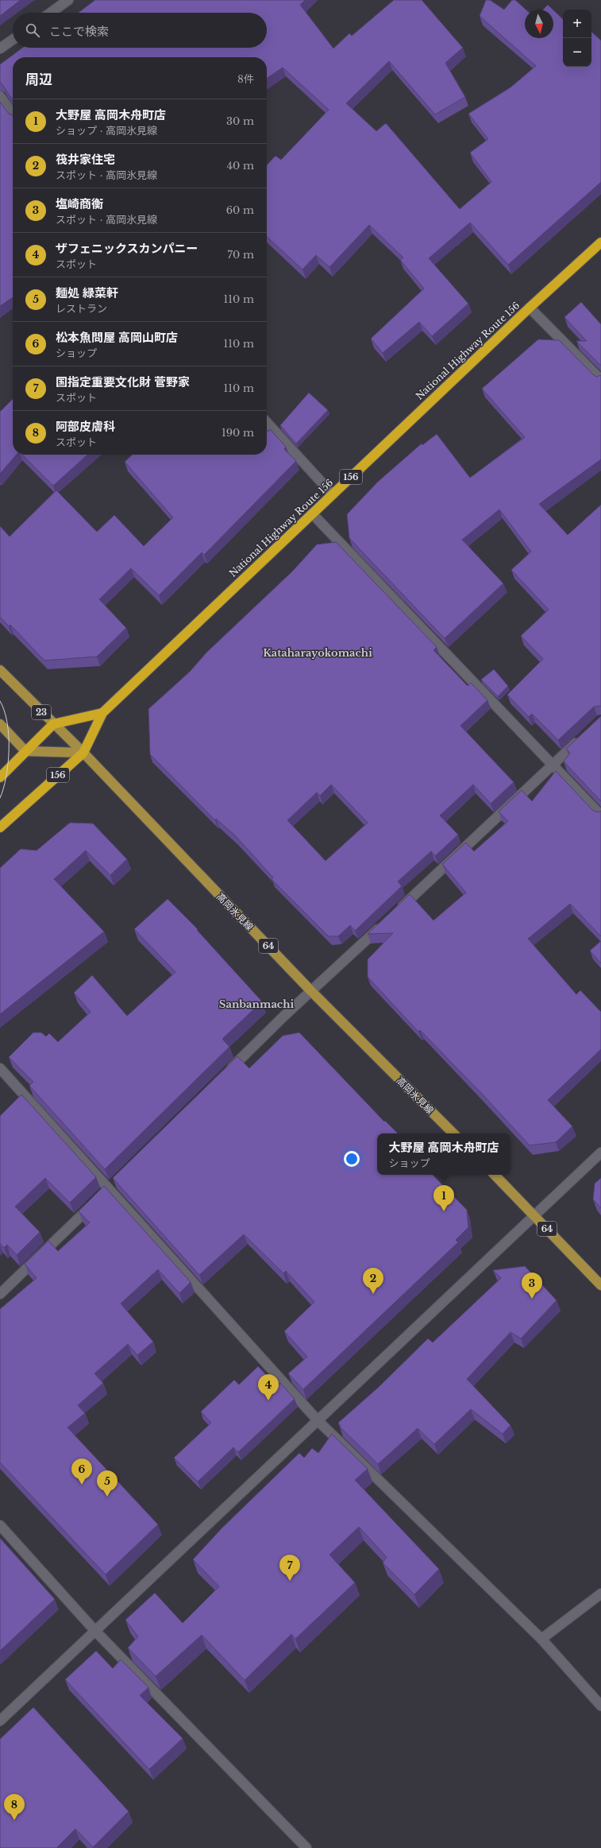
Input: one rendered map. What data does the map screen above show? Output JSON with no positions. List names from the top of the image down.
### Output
{
  "streets": {
    "highway": ["National Highway Route 156", "156"],
    "main road": ["23", "高岡氷見線", "64"]
  },
  "crossings": [
    ["National Highway Route 156", "23"],
    ["National Highway Route 156", "高岡氷見線"],
    ["23", "高岡氷見線"]
  ],
  "districts": ["Kataharayokomachi", "Sanbanmachi"],
  "north": "bottom",
  "page": {
    "map_buttons": ["+", "−"],
    "search": "ここで検索",
    "heading": ["周辺", "8件"],
    "list": [
      {
        "mark": "1",
        "name": "大野屋 高岡木舟町店",
        "note": "ショップ · 高岡氷見線",
        "value": "30 m"
      },
      {
        "mark": "2",
        "name": "筏井家住宅",
        "note": "スポット · 高岡氷見線",
        "value": "40 m"
      },
      {
        "mark": "3",
        "name": "塩崎商衡",
        "note": "スポット · 高岡氷見線",
        "value": "60 m"
      },
      {
        "mark": "4",
        "name": "ザフェニックスカンパニー",
        "note": "スポット",
        "value": "70 m"
      },
      {
        "mark": "5",
        "name": "麺処 緑菜軒",
        "note": "レストラン",
        "value": "110 m"
      },
      {
        "mark": "6",
        "name": "松本魚問屋 高岡山町店",
        "note": "ショップ",
        "value": "110 m"
      },
      {
        "mark": "7",
        "name": "国指定重要文化財 菅野家",
        "note": "スポット",
        "value": "110 m"
      },
      {
        "mark": "8",
        "name": "阿部皮膚科",
        "note": "スポット",
        "value": "190 m"
      }
    ],
    "popup": ["大野屋 高岡木舟町店", "ショップ"],
    "pins": [
      "1",
      "2",
      "3",
      "4",
      "6",
      "5",
      "7",
      "8"
    ]
  }
}
